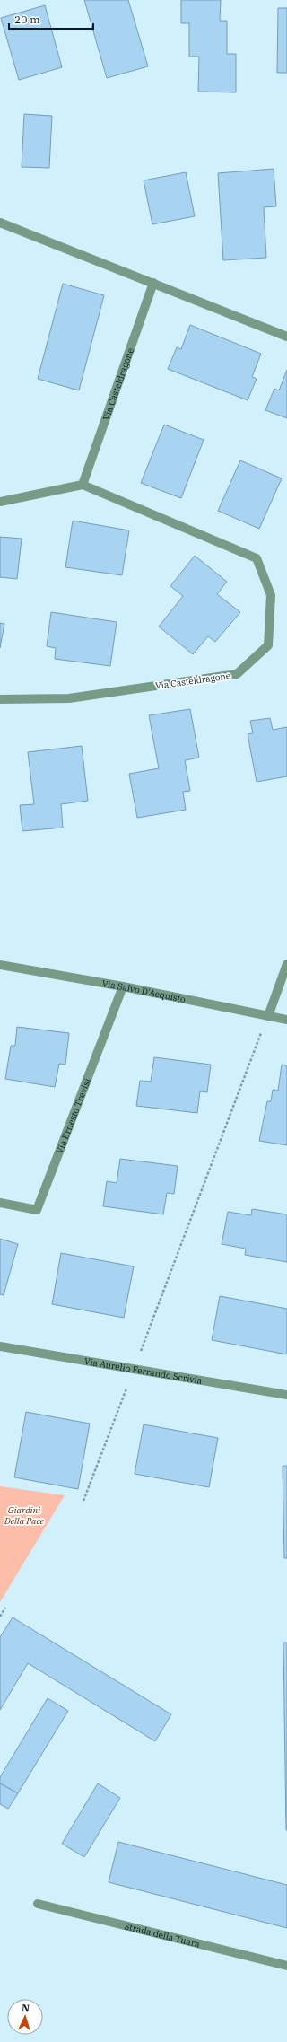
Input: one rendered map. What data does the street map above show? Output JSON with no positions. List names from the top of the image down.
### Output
{
  "streets": {
    "street": [
      "Via Casteldragone",
      "Via Salvo D'Acquisto",
      "Via Ernesto Trevisi",
      "Via Aurelio Ferrando Scrivia",
      "Strada della Tuara"
    ]
  },
  "crossings": [
    ["Via Salvo D'Acquisto", "Via Ernesto Trevisi"]
  ],
  "parks": ["Giardini Della Pace"],
  "scale_bar": "20 m",
  "north": "top"
}
